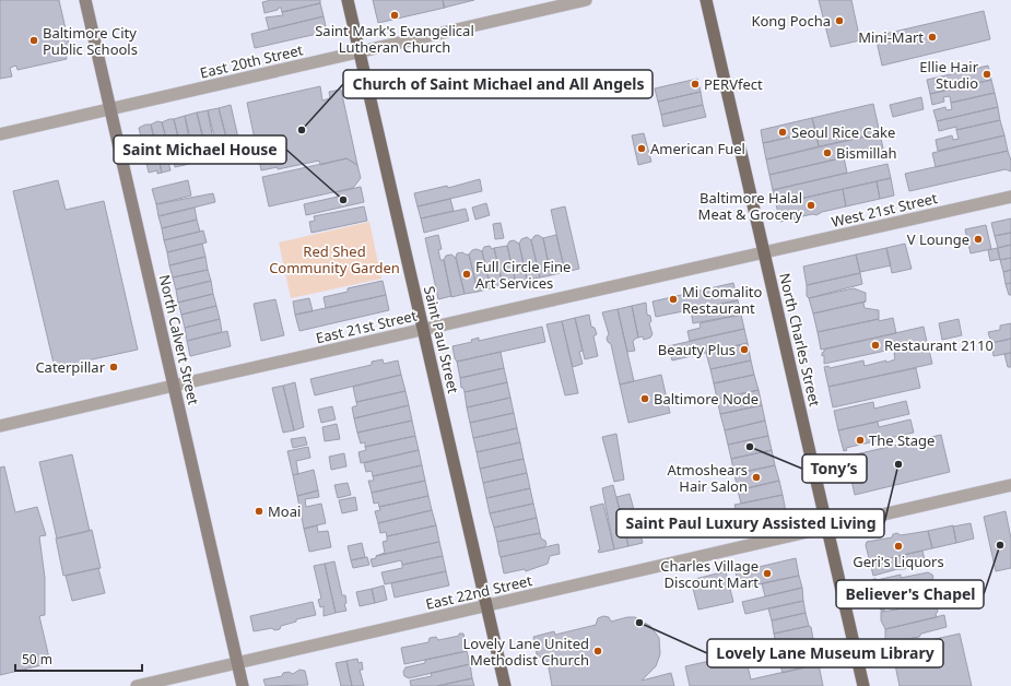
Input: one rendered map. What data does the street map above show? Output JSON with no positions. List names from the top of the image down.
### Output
{
  "streets": {
    "main road": ["North Calvert Street", "Saint Paul Street", "North Charles Street"],
    "street": [
      "East 20th Street",
      "West 21st Street",
      "East 21st Street",
      "East 22nd Street"
    ]
  },
  "crossings": [
    ["East 20th Street", "North Calvert Street"],
    ["East 20th Street", "Saint Paul Street"],
    ["West 21st Street", "East 21st Street"],
    ["West 21st Street", "North Charles Street"],
    ["East 21st Street", "North Calvert Street"],
    ["East 21st Street", "Saint Paul Street"],
    ["East 21st Street", "North Charles Street"],
    ["North Calvert Street", "East 22nd Street"],
    ["Saint Paul Street", "East 22nd Street"],
    ["North Charles Street", "East 22nd Street"]
  ],
  "parks": ["Red Shed Community Garden"],
  "places": [
    "Saint Mark's Evangelical Lutheran Church",
    "Kong Pocha",
    "Mini-Mart",
    "Baltimore City Public Schools",
    "Ellie Hair Studio",
    "PERVfect",
    "Church of Saint Michael and All Angels",
    "Seoul Rice Cake",
    "American Fuel",
    "Bismillah",
    "Saint Michael House",
    "Baltimore Halal Meat & Grocery",
    "V Lounge",
    "Full Circle Fine Art Services",
    "Mi Comalito Restaurant",
    "Restaurant 2110",
    "Beauty Plus",
    "Caterpillar",
    "Baltimore Node",
    "The Stage",
    "Tony’s",
    "Saint Paul Luxury Assisted Living",
    "Atmoshears Hair Salon",
    "Moai",
    "Believer's Chapel",
    "Geri's Liquors",
    "Charles Village Discount Mart",
    "Lovely Lane Museum Library",
    "Lovely Lane United Methodist Church"
  ],
  "scale_bar": "50 m"
}
